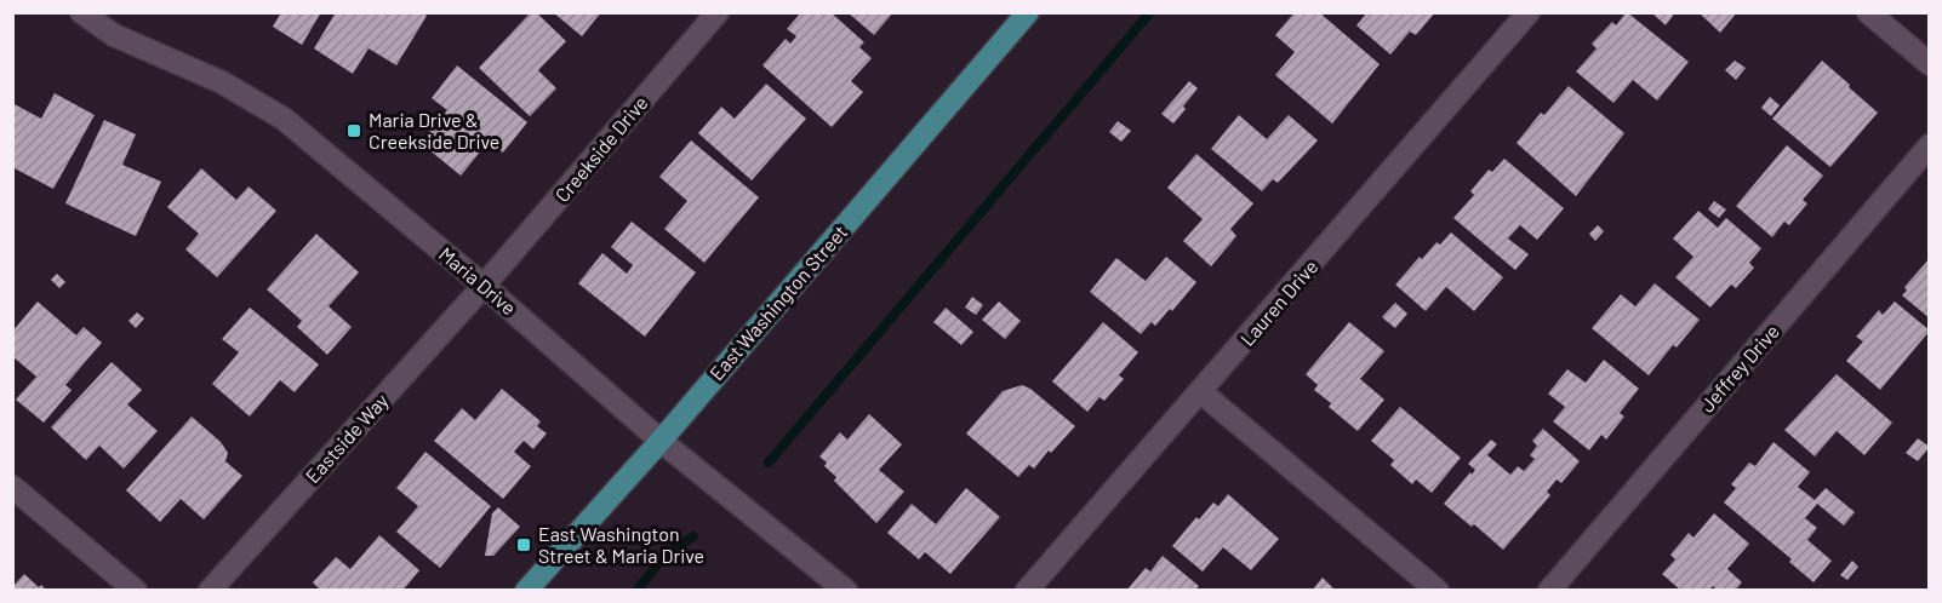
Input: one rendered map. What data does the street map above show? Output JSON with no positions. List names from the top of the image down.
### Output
{
  "streets": {
    "main road": ["East Washington Street"],
    "street": [
      "Creekside Drive",
      "Maria Drive",
      "Lauren Drive",
      "Jeffrey Drive",
      "Eastside Way"
    ]
  },
  "crossings": [
    ["Creekside Drive", "Maria Drive"],
    ["Creekside Drive", "Eastside Way"],
    ["Maria Drive", "East Washington Street"],
    ["Maria Drive", "Eastside Way"]
  ],
  "places": {
    "transit": ["Maria Drive & Creekside Drive", "East Washington Street & Maria Drive"]
  }
}
